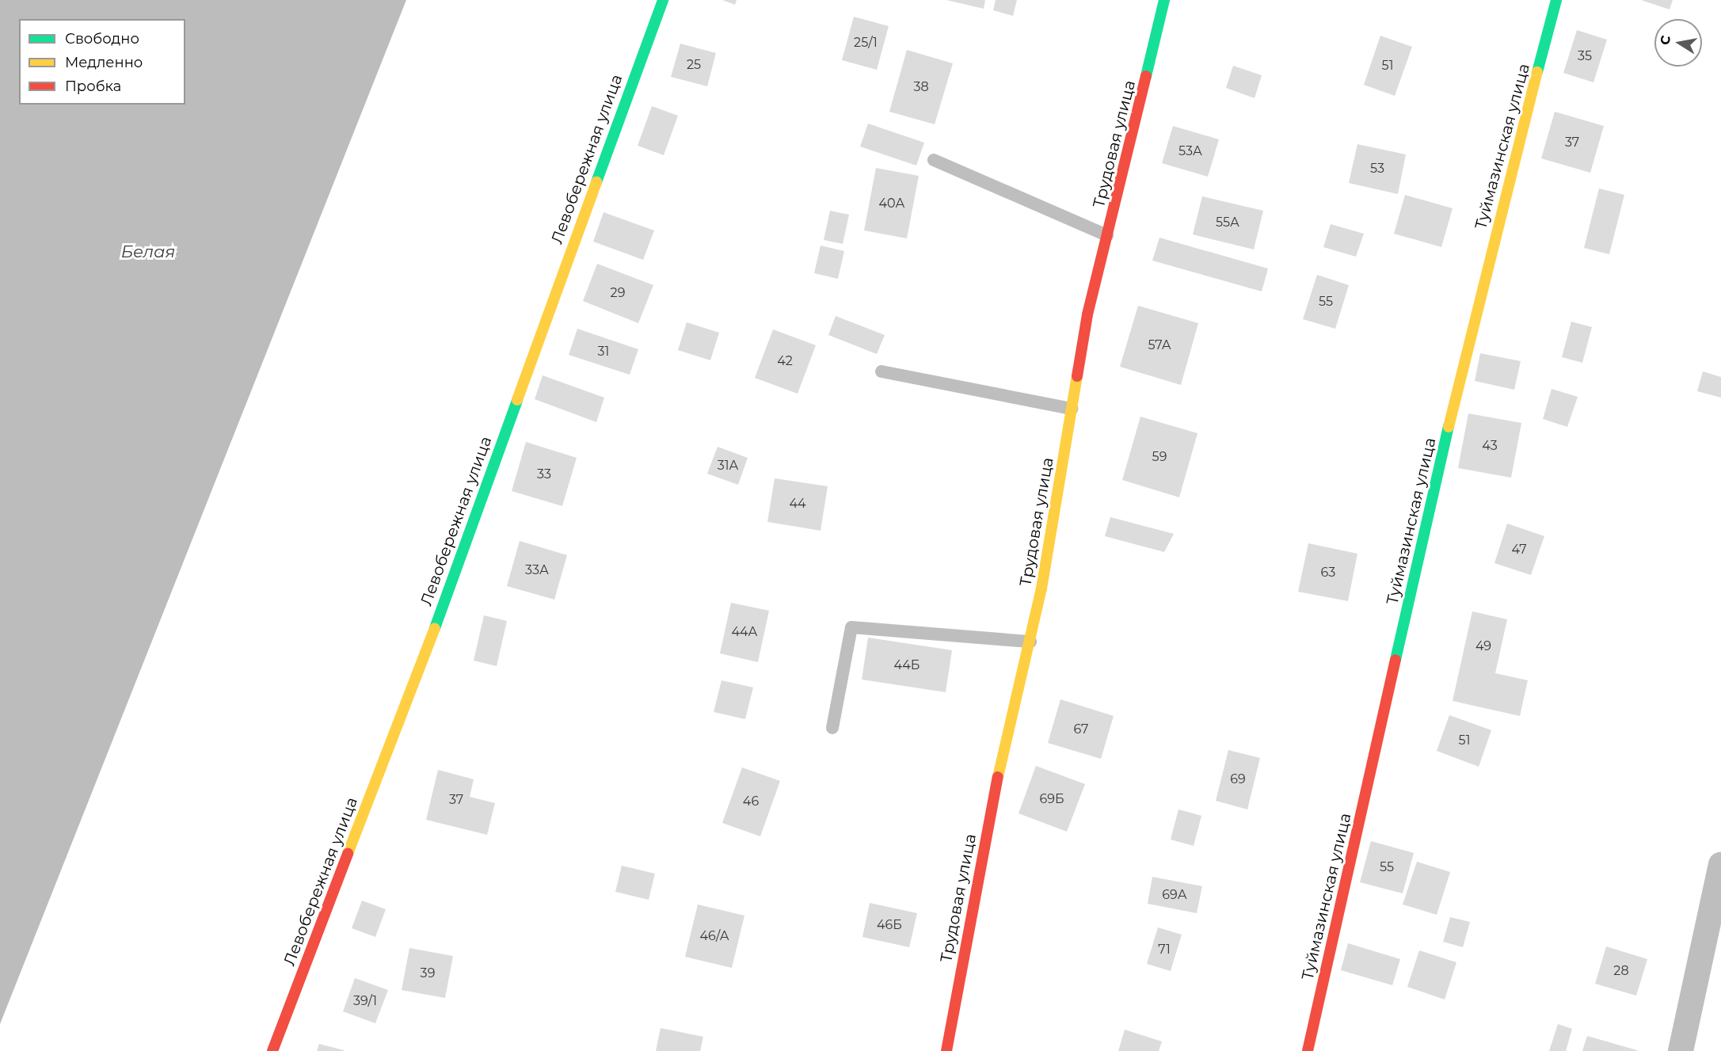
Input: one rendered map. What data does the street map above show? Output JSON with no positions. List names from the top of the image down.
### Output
{
  "streets": {
    "street": ["Трудовая улица", "Туймазинская улица", "Левобережная улица"]
  },
  "water": ["Белая"],
  "house_numbers": [
    "25/1",
    "35",
    "25",
    "51",
    "38",
    "37",
    "53А",
    "53",
    "40А",
    "55А",
    "29",
    "55",
    "57А",
    "31",
    "42",
    "43",
    "59",
    "31А",
    "33",
    "44",
    "47",
    "33А",
    "63",
    "44А",
    "49",
    "44Б",
    "67",
    "51",
    "69",
    "69Б",
    "37",
    "46",
    "55",
    "69А",
    "46Б",
    "46/А",
    "71",
    "28",
    "39",
    "39/1"
  ],
  "legend": ["Свободно", "Медленно", "Пробка"],
  "north": "left"
}
